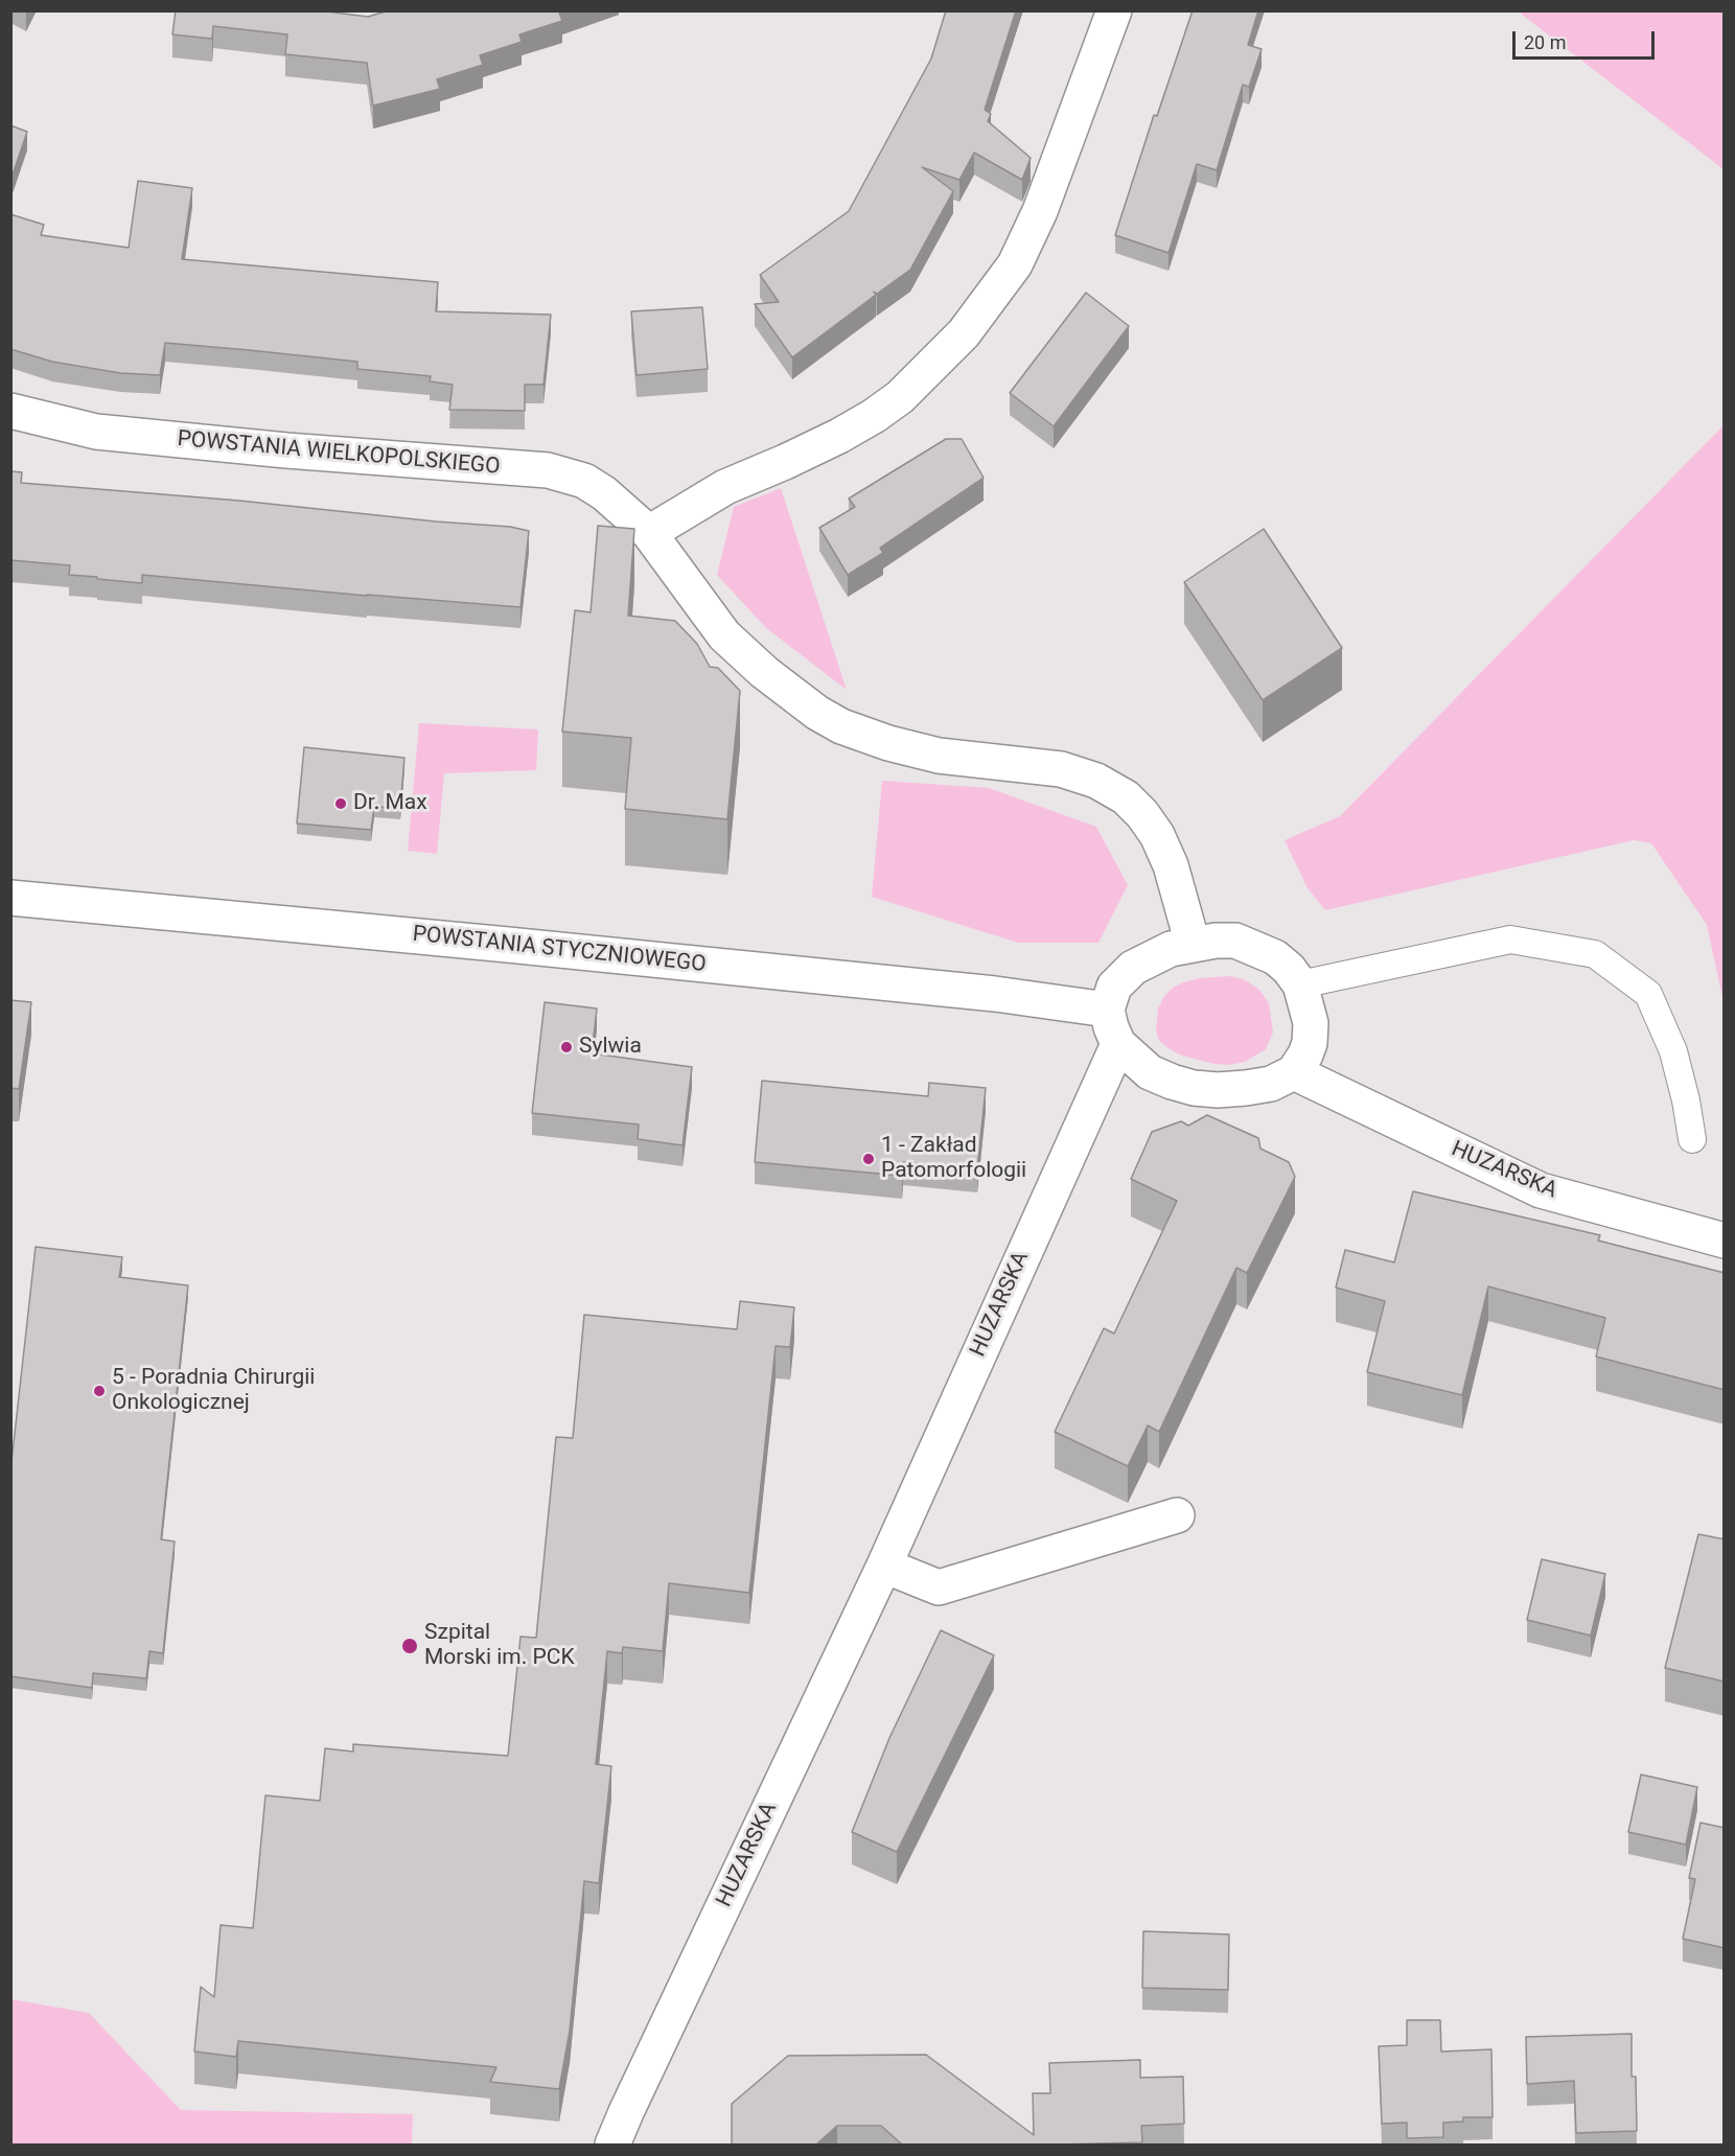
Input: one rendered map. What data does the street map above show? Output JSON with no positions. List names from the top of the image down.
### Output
{
  "streets": {
    "street": ["POWSTANIA WIELKOPOLSKIEGO", "POWSTANIA STYCZNIOWEGO", "HUZARSKA"]
  },
  "crossings": [
    ["POWSTANIA WIELKOPOLSKIEGO", "POWSTANIA STYCZNIOWEGO"],
    ["POWSTANIA WIELKOPOLSKIEGO", "HUZARSKA"],
    ["POWSTANIA STYCZNIOWEGO", "HUZARSKA"]
  ],
  "places": [
    "Dr. Max",
    "Sylwia",
    "1 - Zakład Patomorfologii",
    "5 - Poradnia Chirurgii Onkologicznej",
    "Szpital Morski im. PCK"
  ],
  "scale_bar": "20 m"
}
